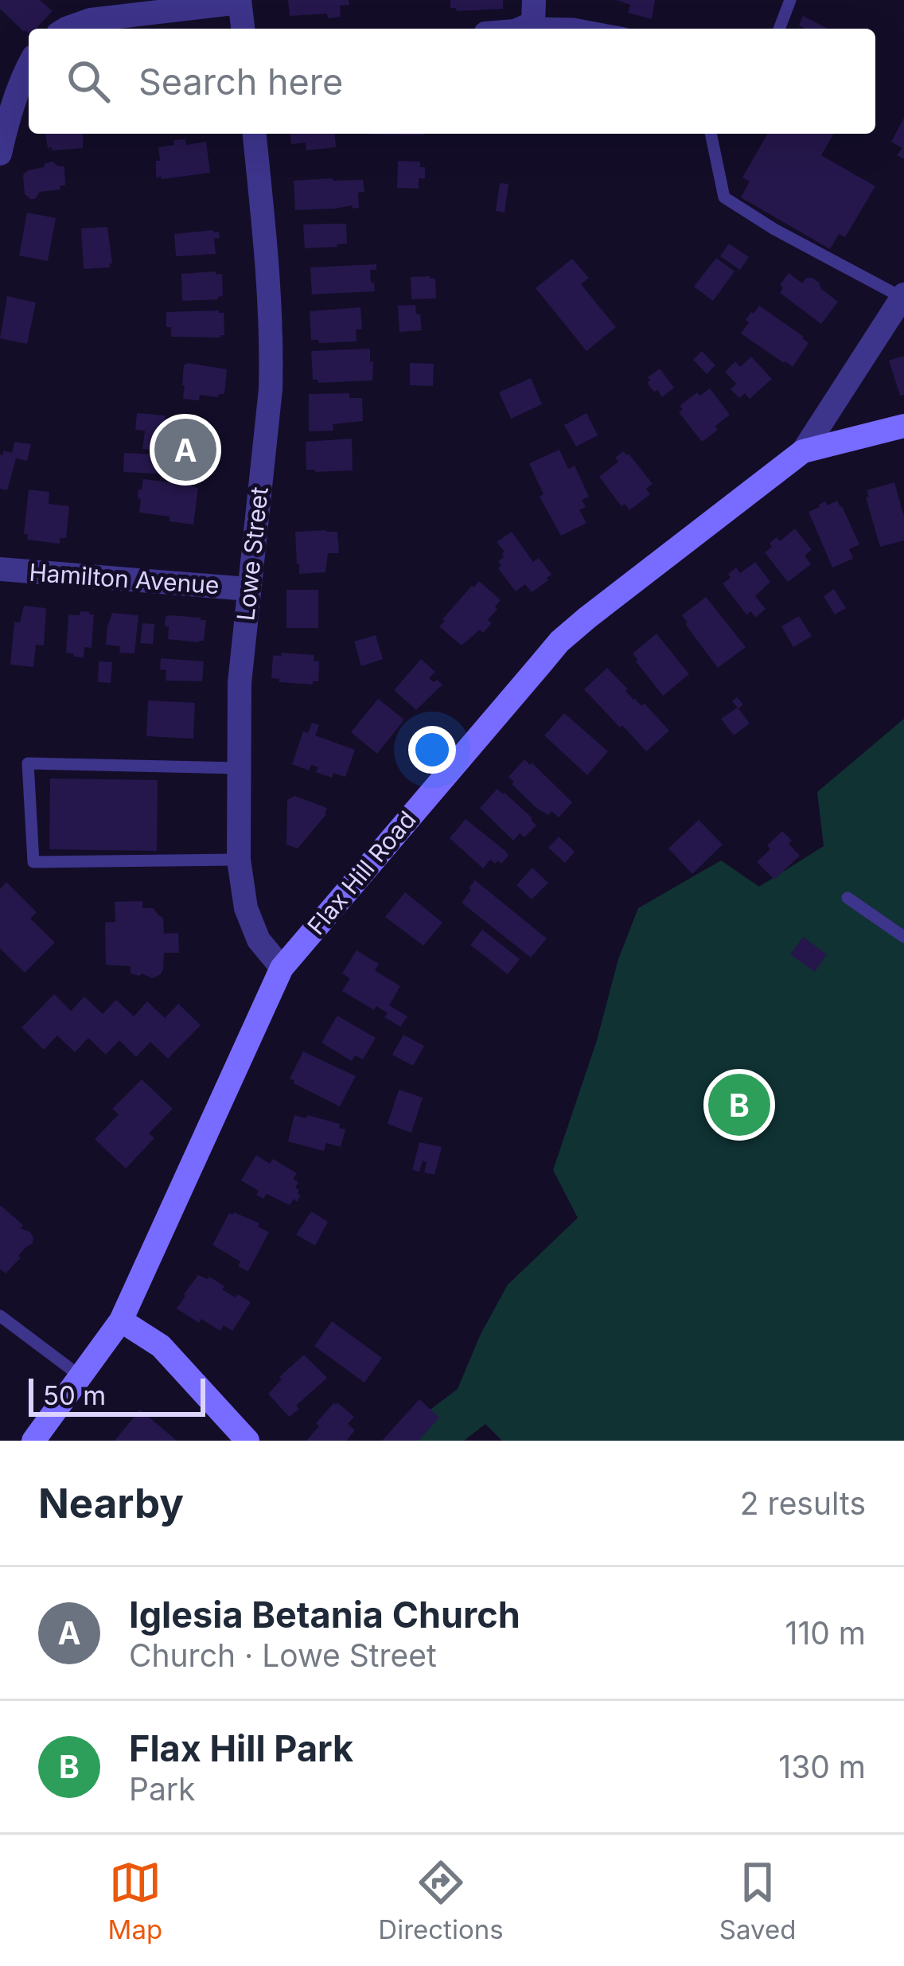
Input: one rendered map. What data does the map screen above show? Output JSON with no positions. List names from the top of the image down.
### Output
{
  "streets": {
    "main road": ["Flax Hill Road"],
    "street": ["Lowe Street", "Hamilton Avenue"]
  },
  "crossings": [
    ["Lowe Street", "Hamilton Avenue"],
    ["Lowe Street", "Flax Hill Road"]
  ],
  "scale_bar": "50 m",
  "page": {
    "search": "Search here",
    "pins": ["A", "B"],
    "scale": "50 m",
    "heading": ["Nearby", "2 results"],
    "list": [
      {
        "mark": "A",
        "name": "Iglesia Betania Church",
        "note": "Church · Lowe Street",
        "value": "110 m"
      },
      {
        "mark": "B",
        "name": "Flax Hill Park",
        "note": "Park",
        "value": "130 m"
      }
    ],
    "nav": ["Map", "Directions", "Saved"]
  }
}
